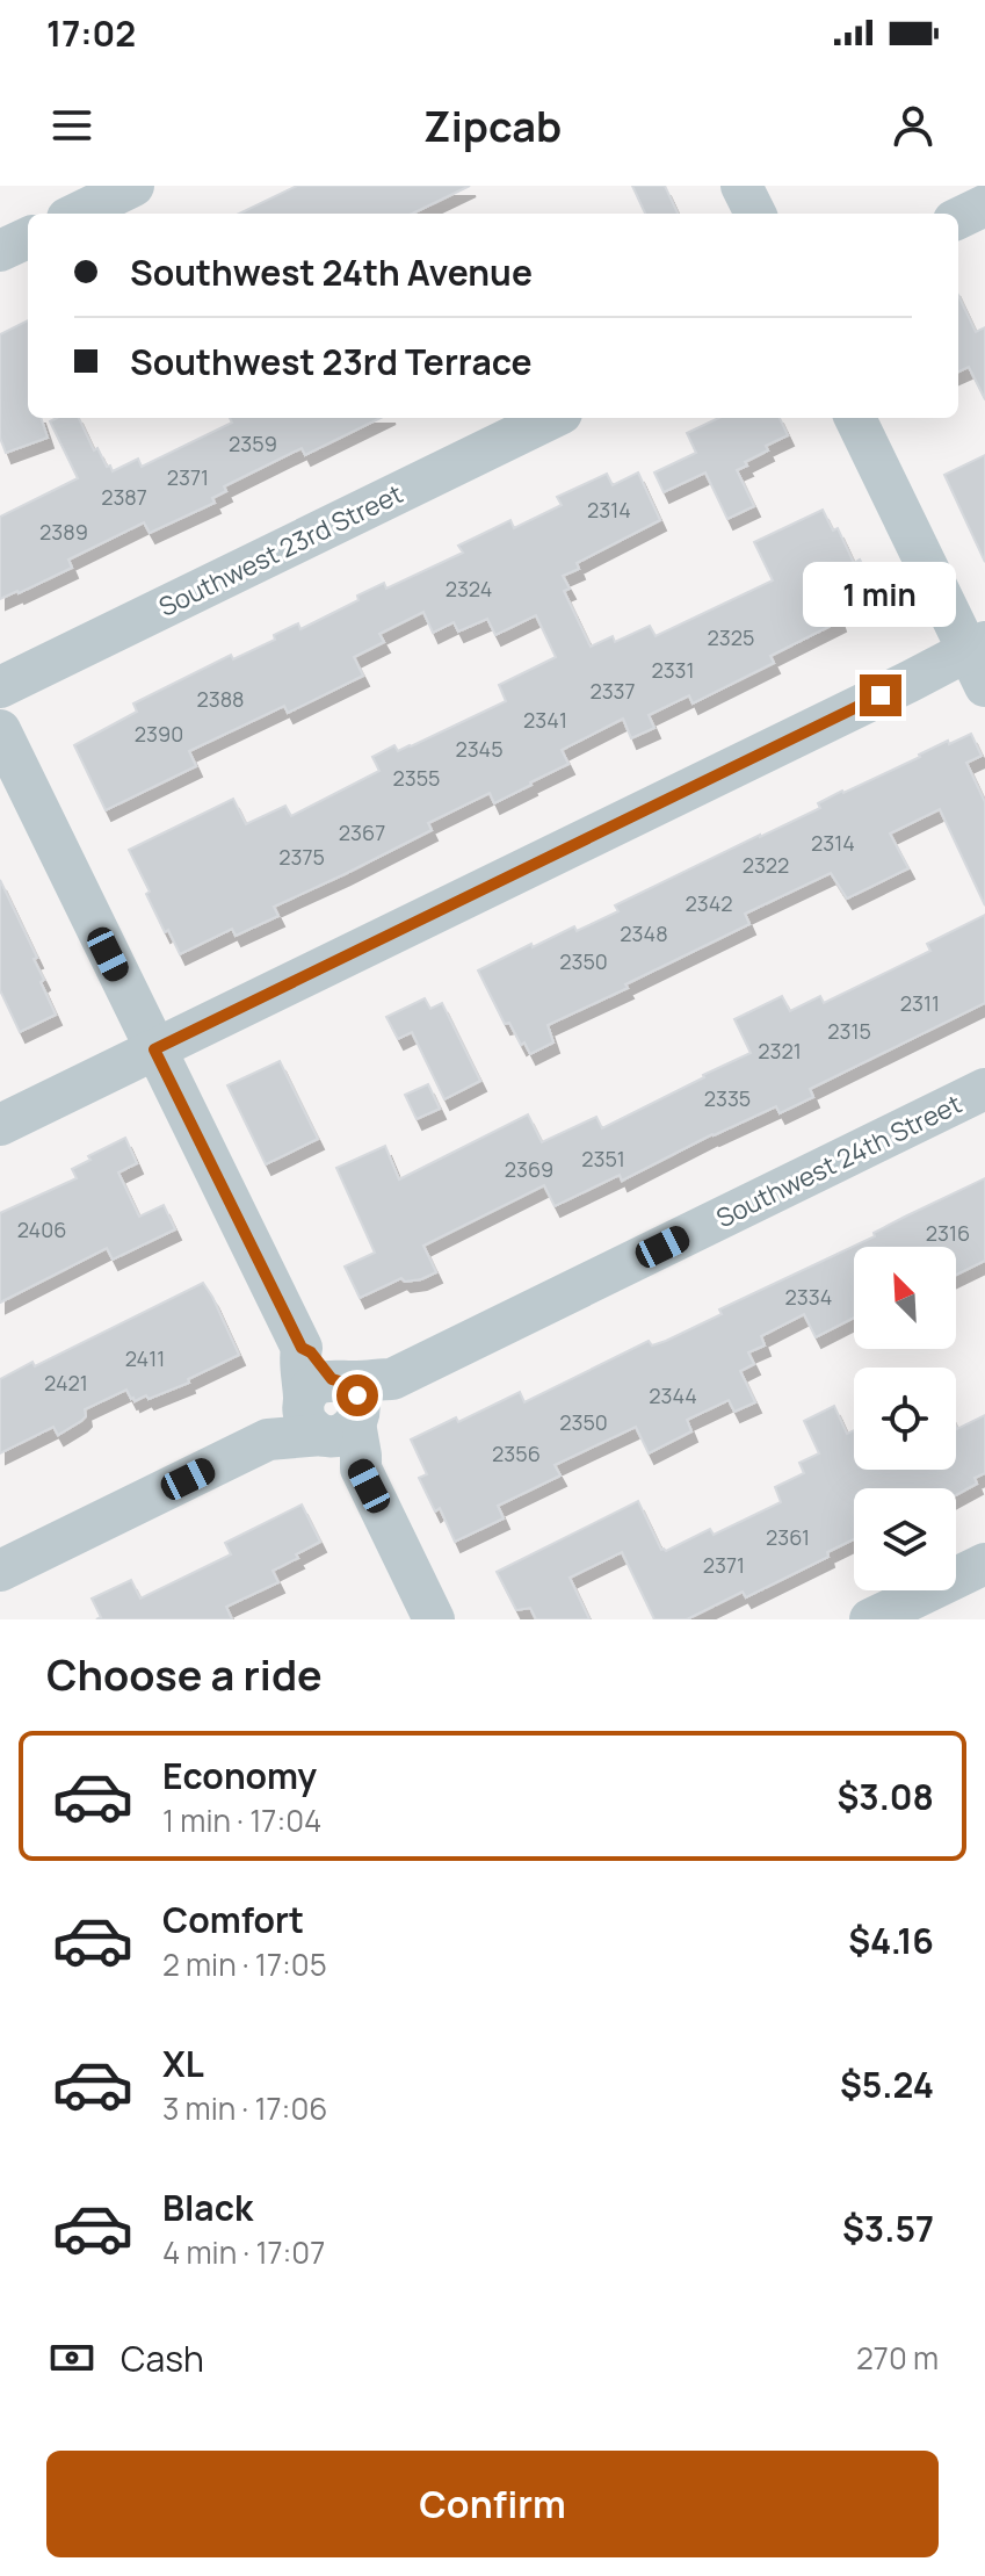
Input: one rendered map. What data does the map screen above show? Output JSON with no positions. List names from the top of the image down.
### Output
{
  "streets": {
    "street": ["Southwest 23rd Street", "Southwest 24th Street"]
  },
  "house_numbers": [
    "2359",
    "2371",
    "2387",
    "2314",
    "2389",
    "2324",
    "2325",
    "2331",
    "2337",
    "2388",
    "2341",
    "2390",
    "2345",
    "2355",
    "2367",
    "2314",
    "2375",
    "2322",
    "2342",
    "2348",
    "2350",
    "2311",
    "2315",
    "2321",
    "2335",
    "2351",
    "2369",
    "2406",
    "2316",
    "2334",
    "2411",
    "2421",
    "2344",
    "2350",
    "2356",
    "2361",
    "2371"
  ],
  "north": "top left",
  "page": {
    "status": "17:02",
    "header": "Zipcab",
    "banner": ["Southwest 24th Avenue", "Southwest 23rd Terrace"],
    "bubble": "1 min",
    "heading": "Choose a ride",
    "list": [
      {
        "name": "Economy",
        "note": "1 min · 17:04",
        "value": "$3.08"
      },
      {
        "name": "Comfort",
        "note": "2 min · 17:05",
        "value": "$4.16"
      },
      {
        "name": "XL",
        "note": "3 min · 17:06",
        "value": "$5.24"
      },
      {
        "name": "Black",
        "note": "4 min · 17:07",
        "value": "$3.57"
      }
    ],
    "pay": ["Cash", "270 m"],
    "buttons": "Confirm"
  }
}
